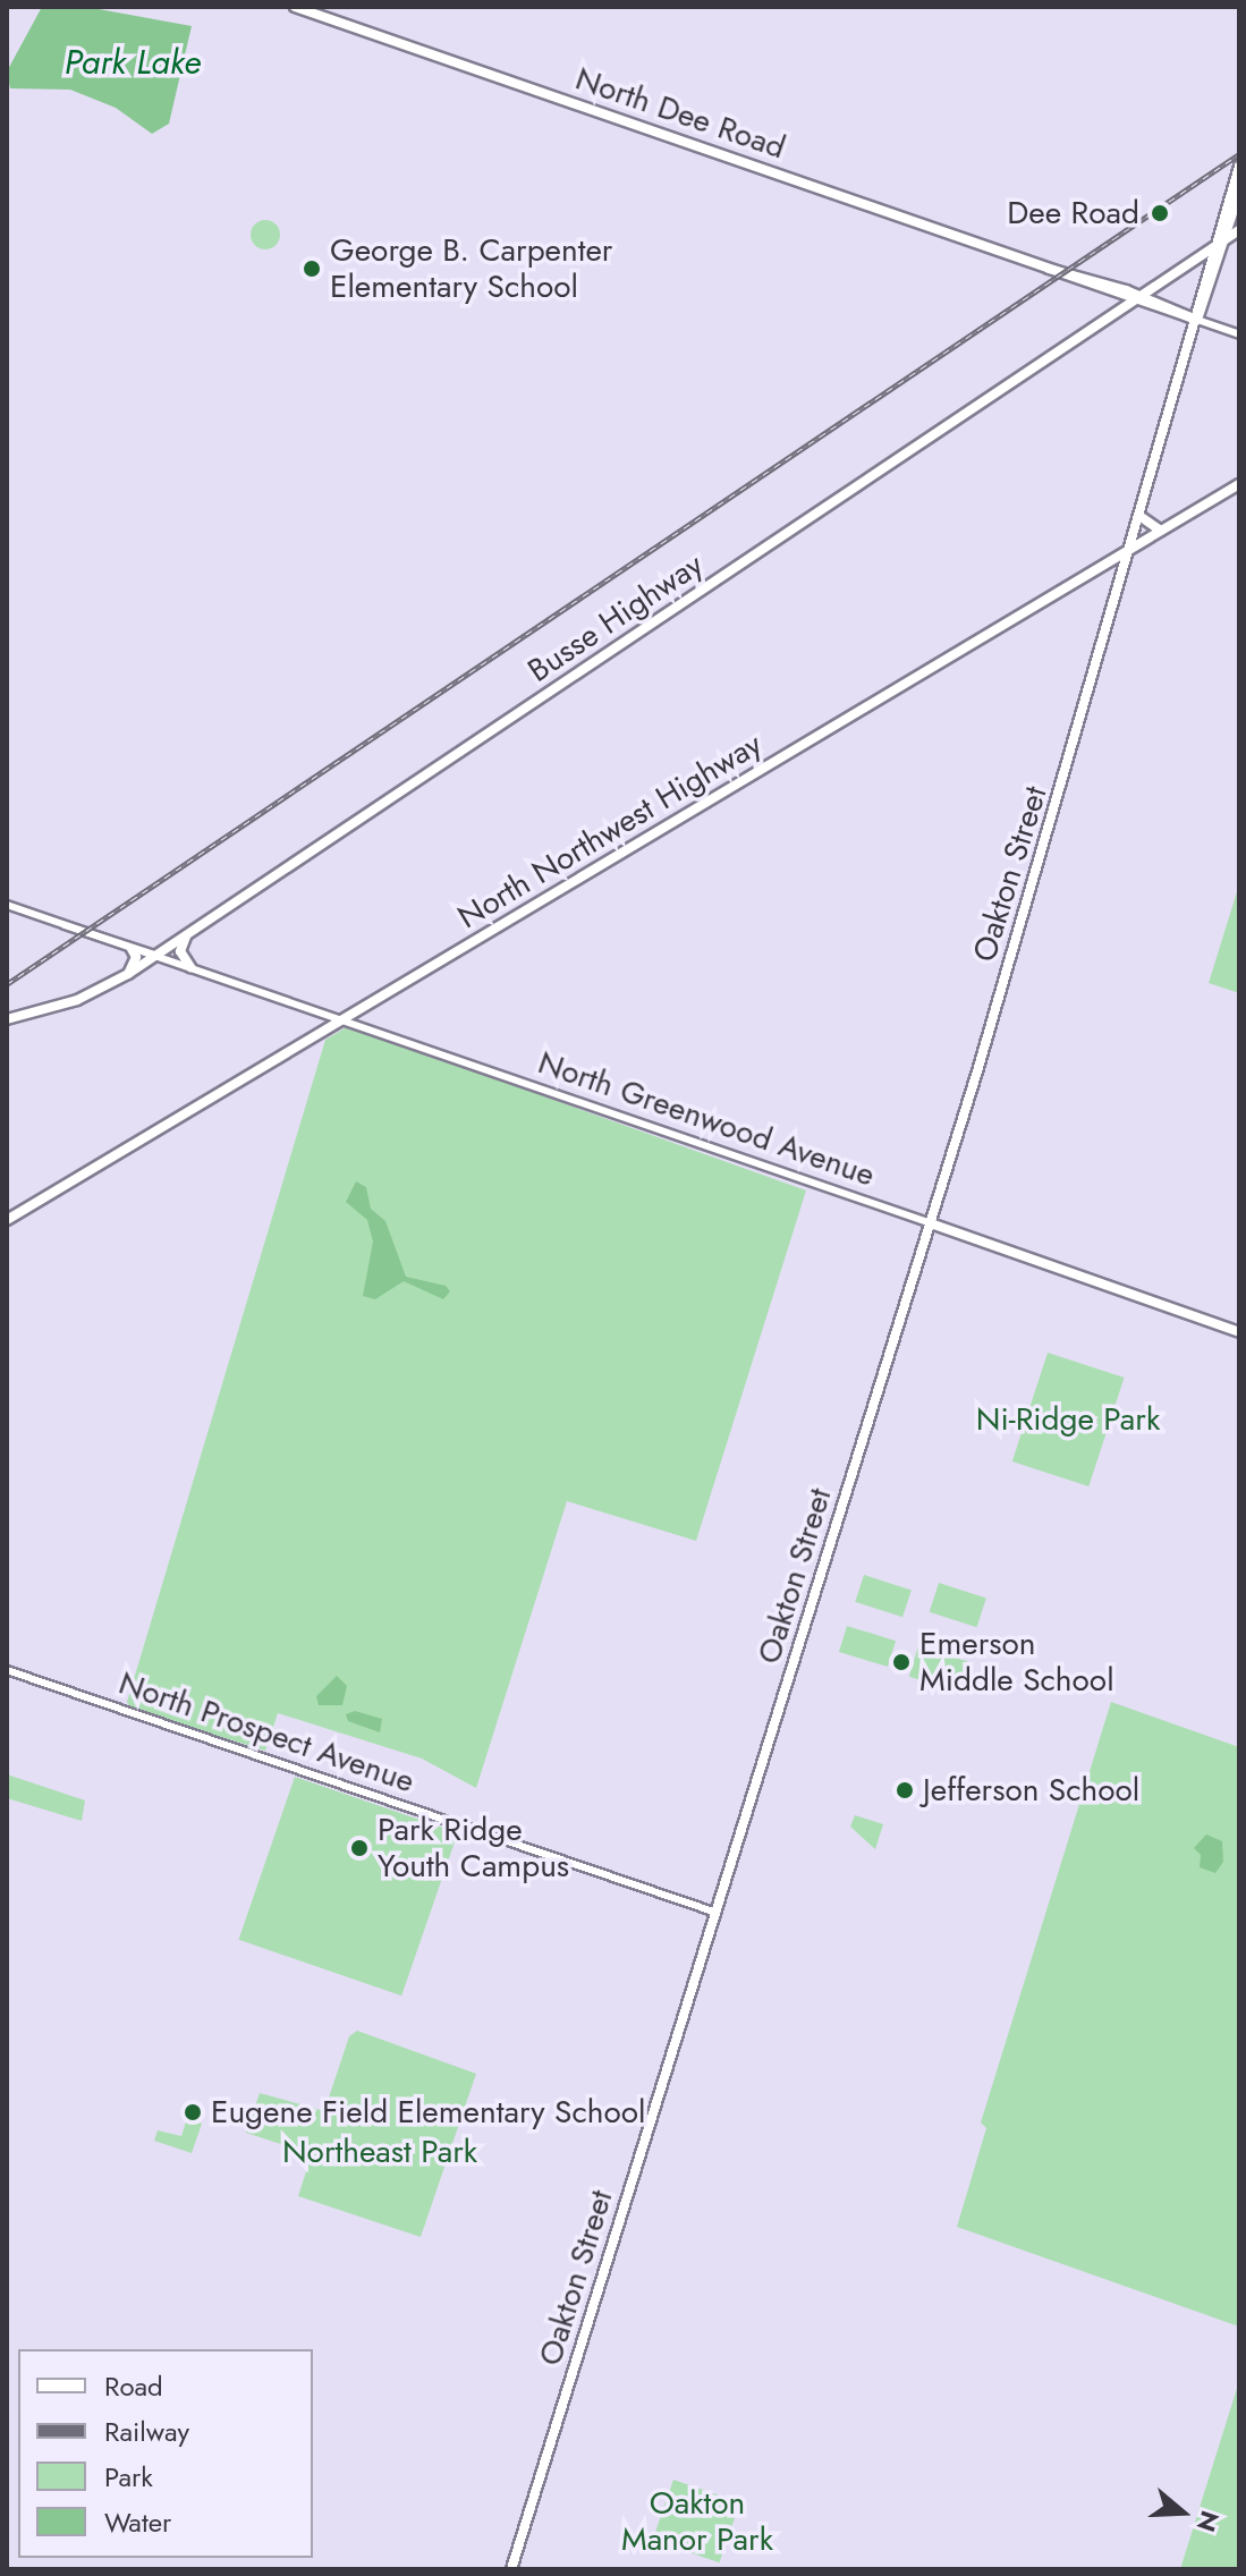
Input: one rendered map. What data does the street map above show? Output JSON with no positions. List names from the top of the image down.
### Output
{
  "streets": {
    "main road": [
      "North Dee Road",
      "Busse Highway",
      "North Northwest Highway",
      "Oakton Street",
      "North Greenwood Avenue"
    ],
    "street": ["North Prospect Avenue"]
  },
  "crossings": [
    ["North Dee Road", "Busse Highway"],
    ["North Dee Road", "Oakton Street"],
    ["Busse Highway", "Oakton Street"],
    ["Busse Highway", "North Greenwood Avenue"],
    ["North Northwest Highway", "Oakton Street"],
    ["North Northwest Highway", "North Greenwood Avenue"],
    ["Oakton Street", "North Greenwood Avenue"],
    ["Oakton Street", "North Prospect Avenue"]
  ],
  "water": ["Park Lake"],
  "parks": ["Ni-Ridge Park", "Northeast Park", "Oakton Manor Park"],
  "places": [
    "Dee Road",
    "George B. Carpenter Elementary School",
    "Emerson Middle School",
    "Jefferson School",
    "Park Ridge Youth Campus",
    "Eugene Field Elementary School"
  ],
  "legend": [
    "Road",
    "Railway",
    "Park",
    "Water"
  ],
  "north": "right"
}
